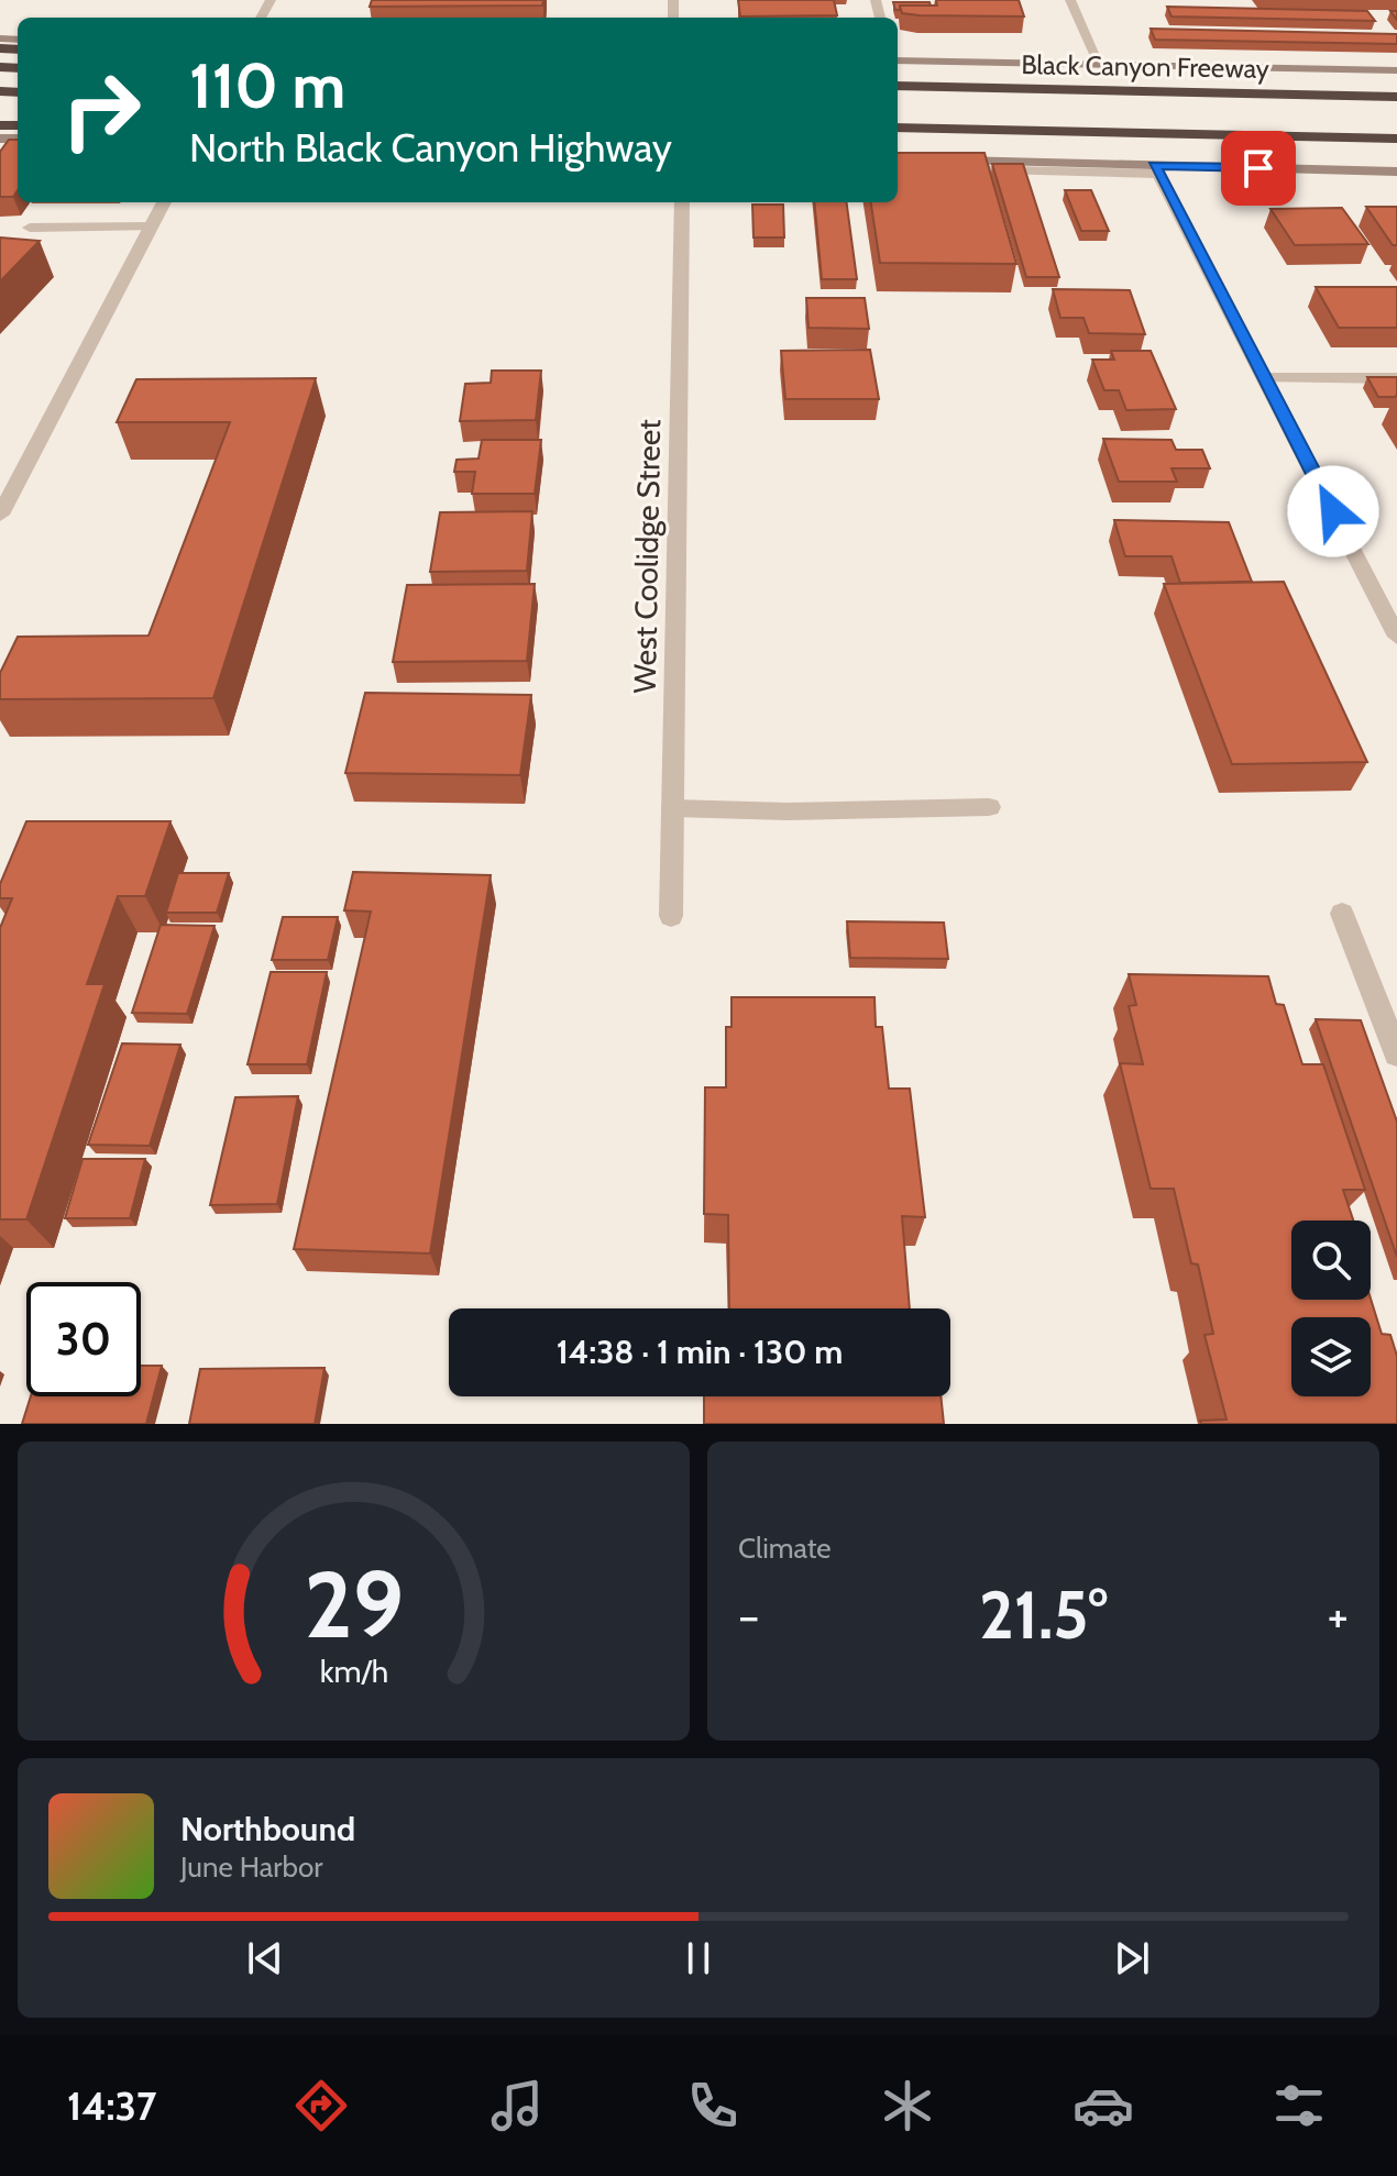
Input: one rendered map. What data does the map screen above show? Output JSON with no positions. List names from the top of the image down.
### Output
{
  "streets": {
    "highway": ["Black Canyon Freeway"],
    "street": ["West Coolidge Street"]
  },
  "page": {
    "turn": ["110 m", "North Black Canyon Highway"],
    "limit": "30",
    "trip": "14:38 · 1 min · 130 m",
    "tile": "Climate",
    "heat": ["−", "21.5°", "+"],
    "song": ["Northbound", "June Harbor"],
    "tabs": "14:37",
    "gauge": ["29", "km/h"]
  }
}
